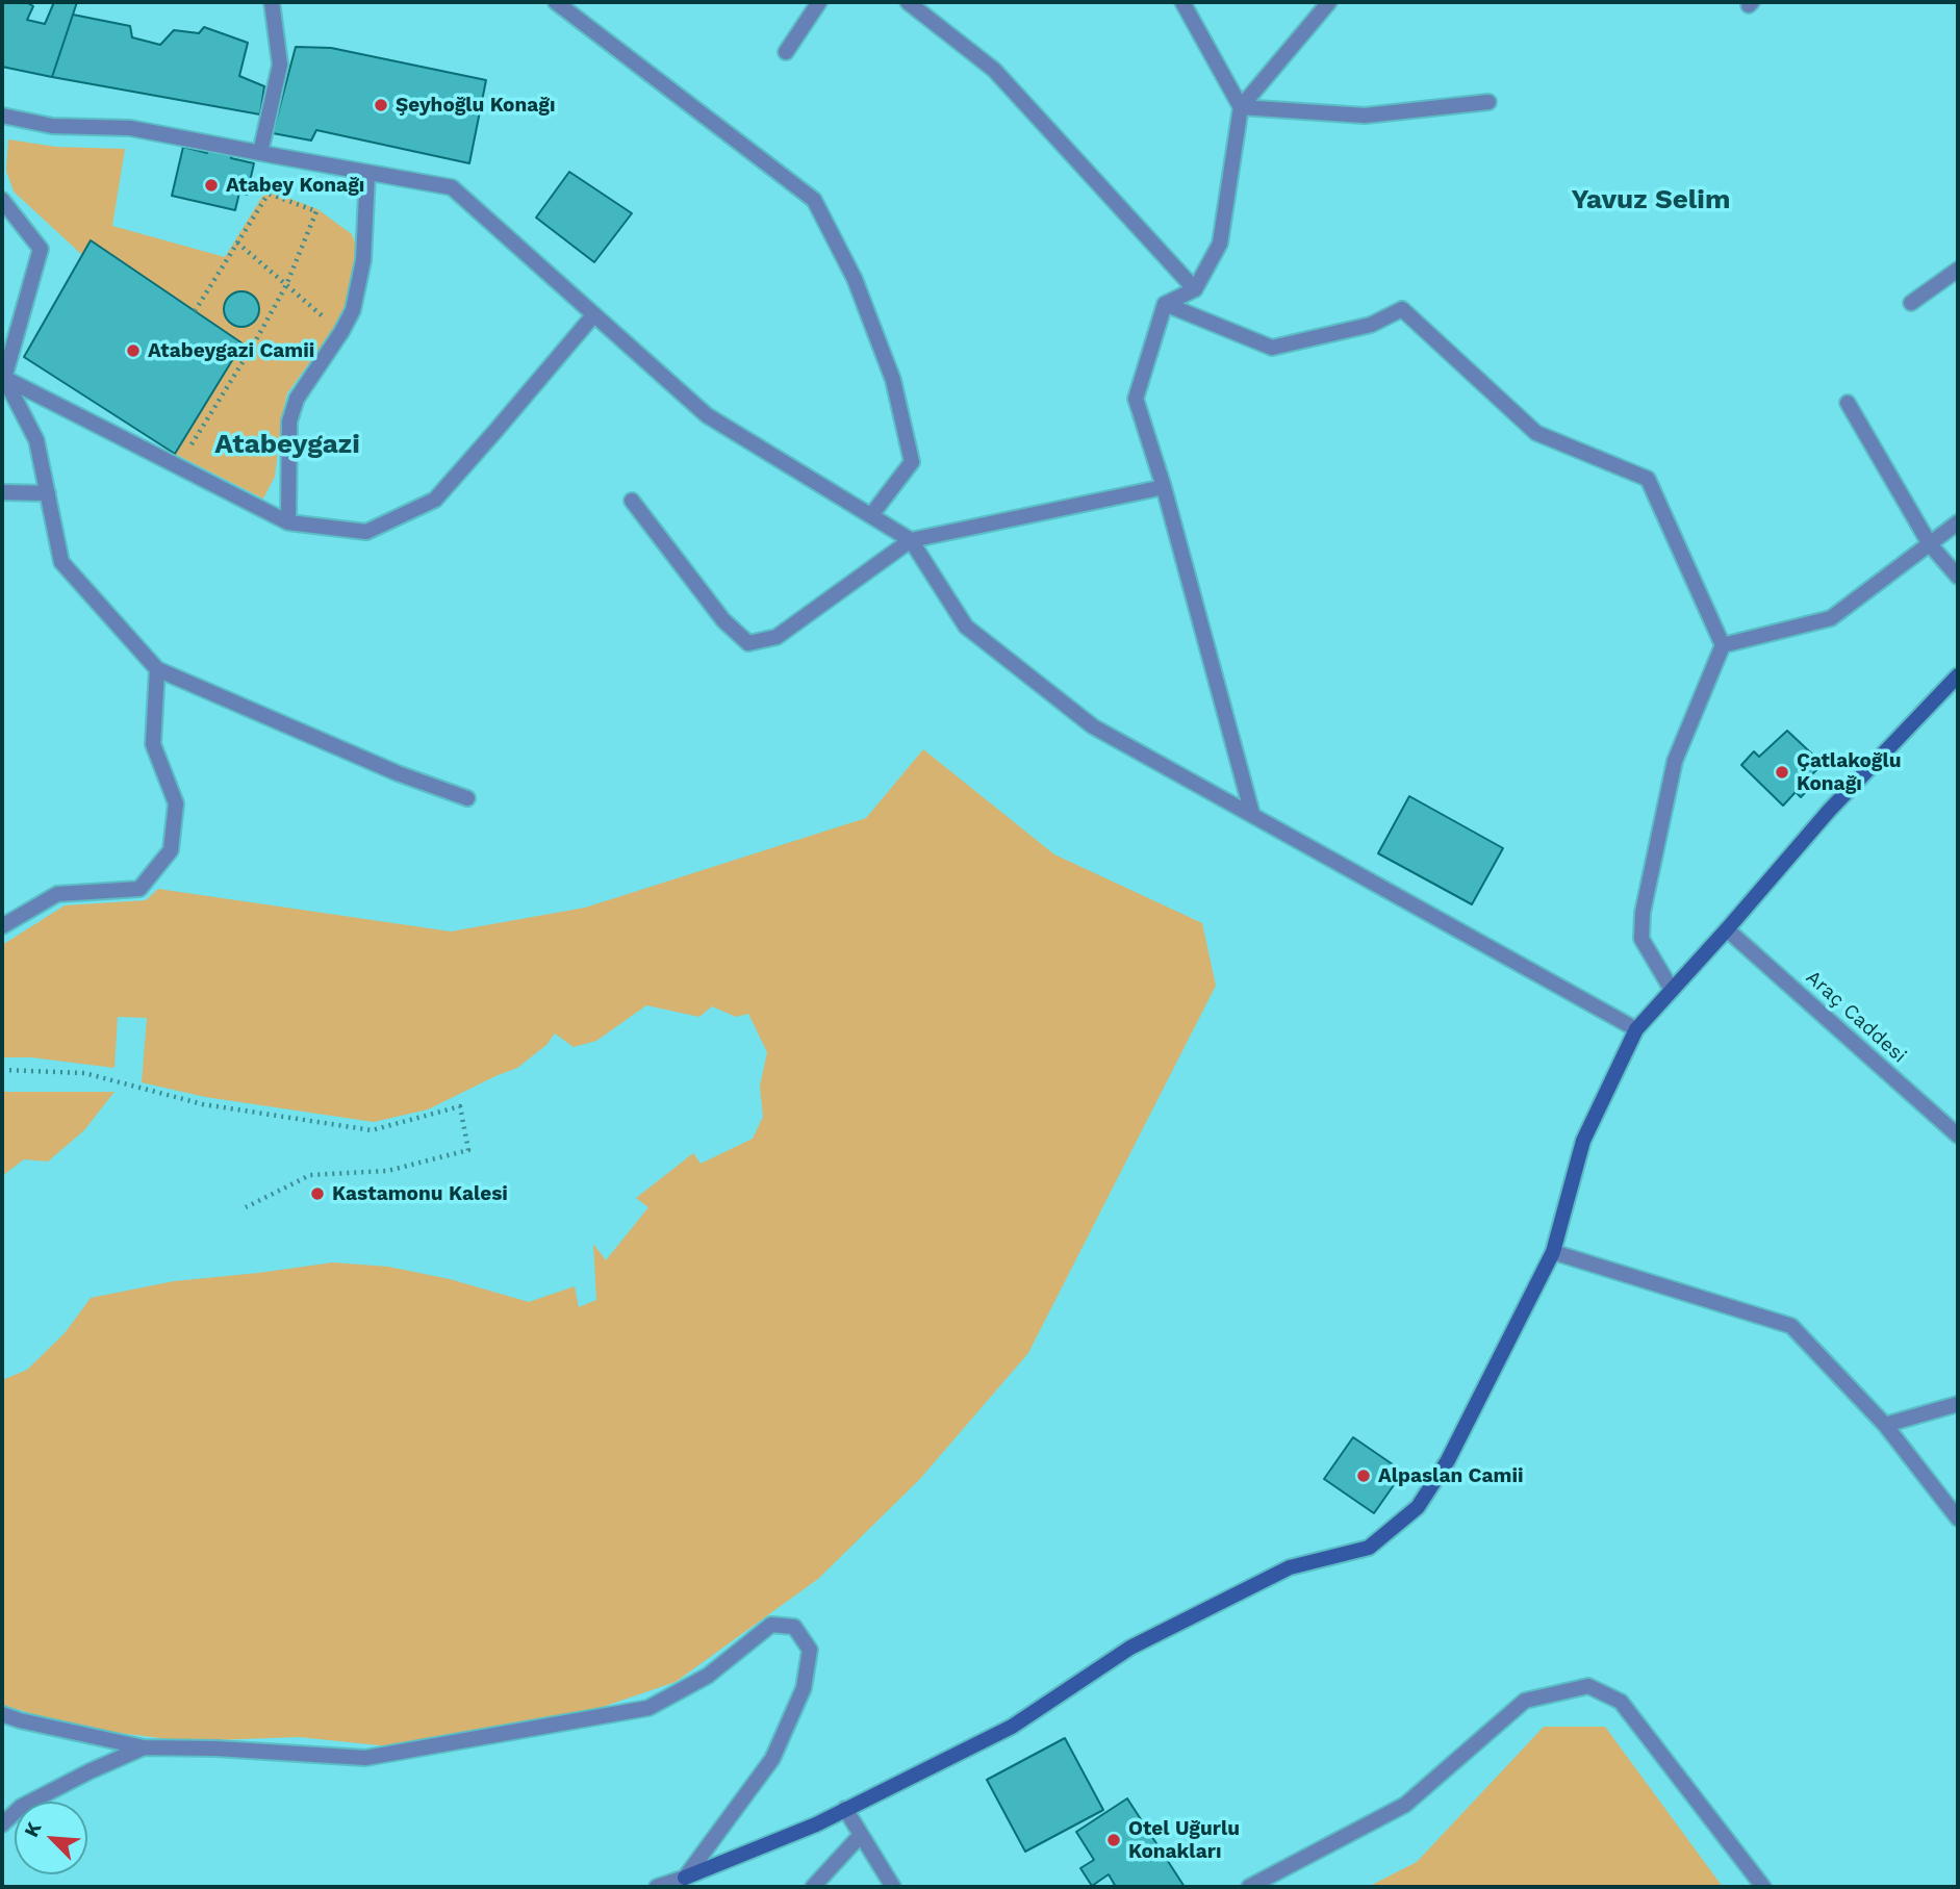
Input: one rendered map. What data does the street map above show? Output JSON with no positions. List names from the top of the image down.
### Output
{
  "streets": {
    "street": ["Araç Caddesi"]
  },
  "districts": ["Yavuz Selim", "Atabeygazi"],
  "places": [
    "Şeyhoğlu Konağı",
    "Atabey Konağı",
    "Atabeygazi Camii",
    "Çatlakoğlu Konağı",
    "Kastamonu Kalesi",
    "Alpaslan Camii",
    "Otel Uğurlu Konakları"
  ],
  "north": "top left"
}
